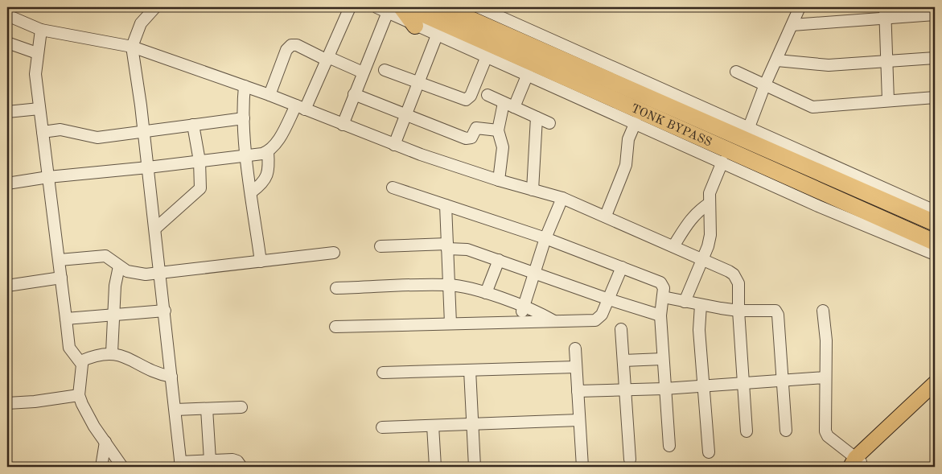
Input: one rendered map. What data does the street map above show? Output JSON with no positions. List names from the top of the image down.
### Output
{
  "streets": {
    "highway": ["TONK BYPASS"]
  }
}
